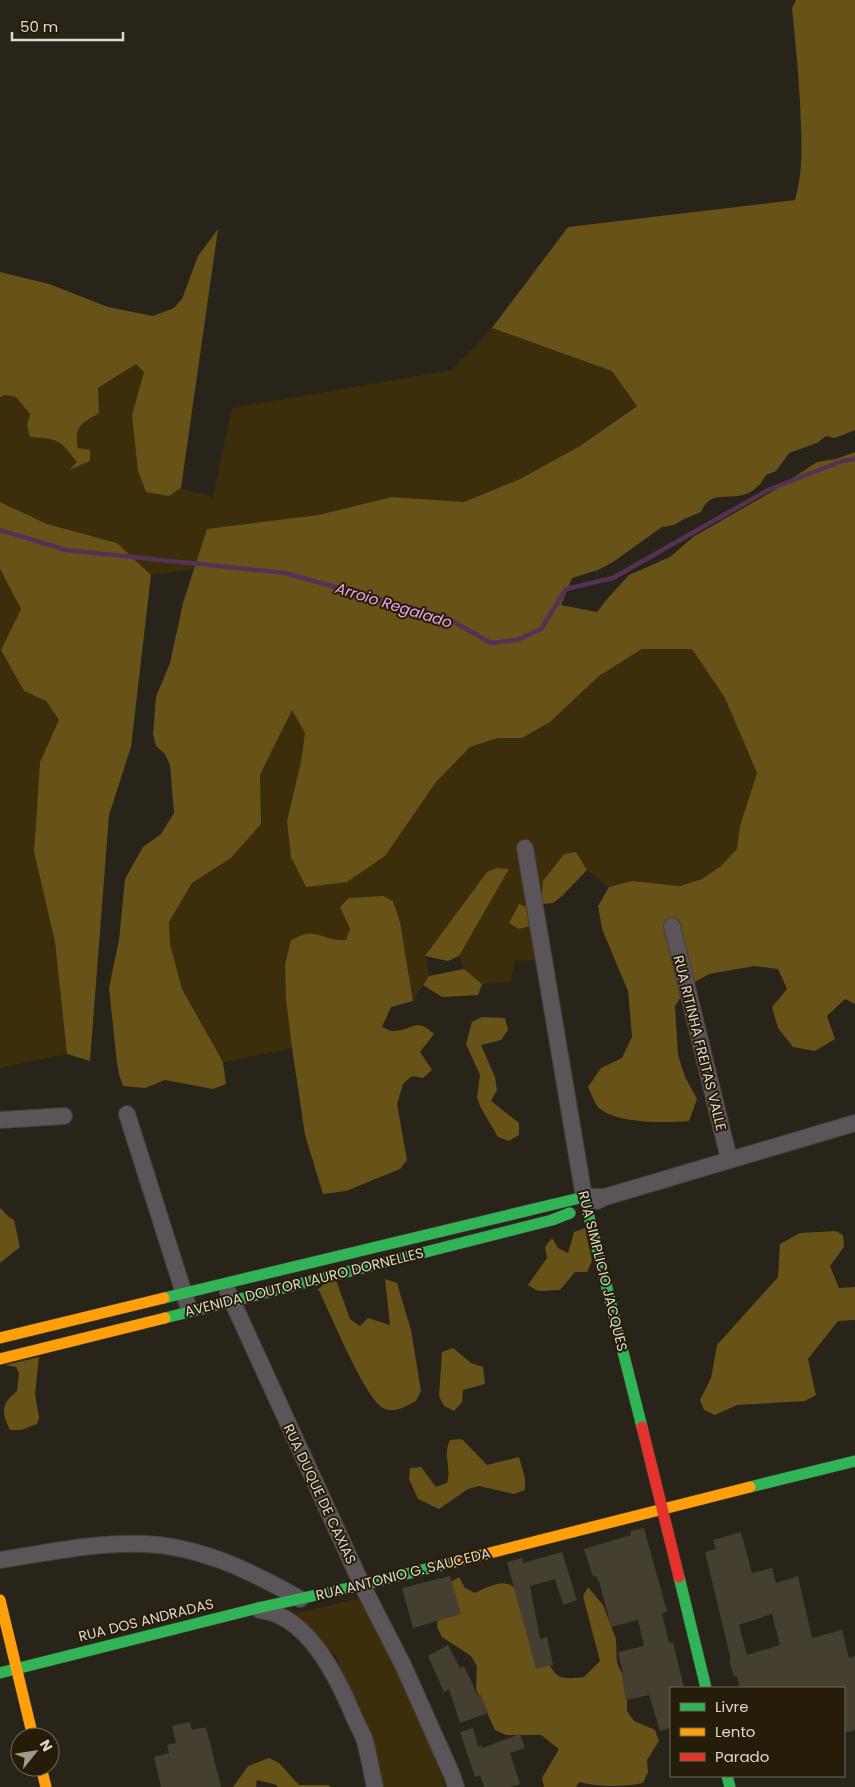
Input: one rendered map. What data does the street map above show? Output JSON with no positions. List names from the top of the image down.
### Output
{
  "streets": {
    "street": [
      "RUA RITINHA FREITAS VALLE",
      "RUA SIMPLICIO JACQUES",
      "AVENIDA DOUTOR LAURO DORNELLES",
      "RUA DUQUE DE CAXIAS",
      "RUA ANTONIO G. SAUCEDA",
      "RUA DOS ANDRADAS"
    ]
  },
  "crossings": [
    ["RUA RITINHA FREITAS VALLE", "AVENIDA DOUTOR LAURO DORNELLES"],
    ["RUA SIMPLICIO JACQUES", "AVENIDA DOUTOR LAURO DORNELLES"],
    ["RUA SIMPLICIO JACQUES", "RUA ANTONIO G. SAUCEDA"],
    ["AVENIDA DOUTOR LAURO DORNELLES", "RUA DUQUE DE CAXIAS"],
    ["RUA DUQUE DE CAXIAS", "RUA ANTONIO G. SAUCEDA"],
    ["RUA ANTONIO G. SAUCEDA", "RUA DOS ANDRADAS"]
  ],
  "water": ["Arroio Regalado"],
  "legend": ["Livre", "Lento", "Parado"],
  "scale_bar": "50 m",
  "north": "top right"
}
